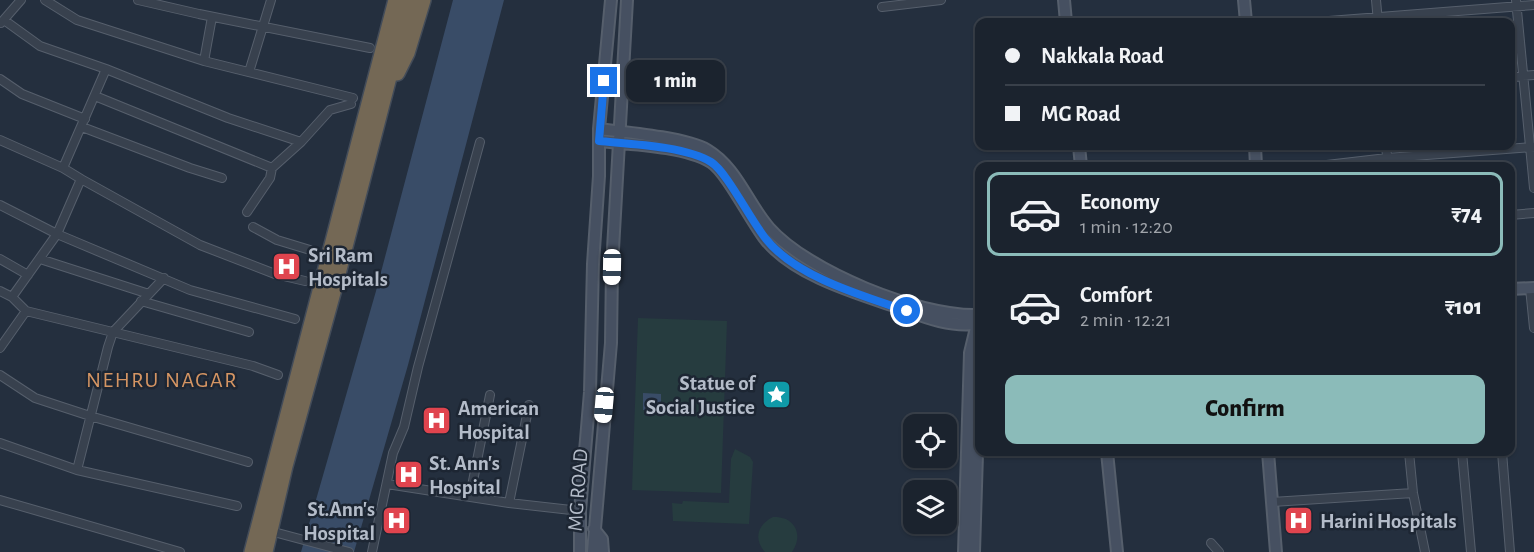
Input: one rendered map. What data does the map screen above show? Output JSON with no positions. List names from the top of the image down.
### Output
{
  "streets": {
    "street": ["MG ROAD"]
  },
  "districts": ["NEHRU NAGAR"],
  "places": {
    "hospital": [
      "Sri Ram Hospitals",
      "American Hospital",
      "St. Ann's Hospital",
      "St.Ann's Hospital",
      "Harini Hospitals"
    ],
    "place": ["Statue of Social Justice"]
  },
  "page": {
    "banner": ["Nakkala Road", "MG Road"],
    "bubble": "1 min",
    "list": [
      {
        "name": "Economy",
        "note": "1 min · 12:20",
        "value": "₹74"
      },
      {
        "name": "Comfort",
        "note": "2 min · 12:21",
        "value": "₹101"
      }
    ],
    "buttons": "Confirm"
  }
}
